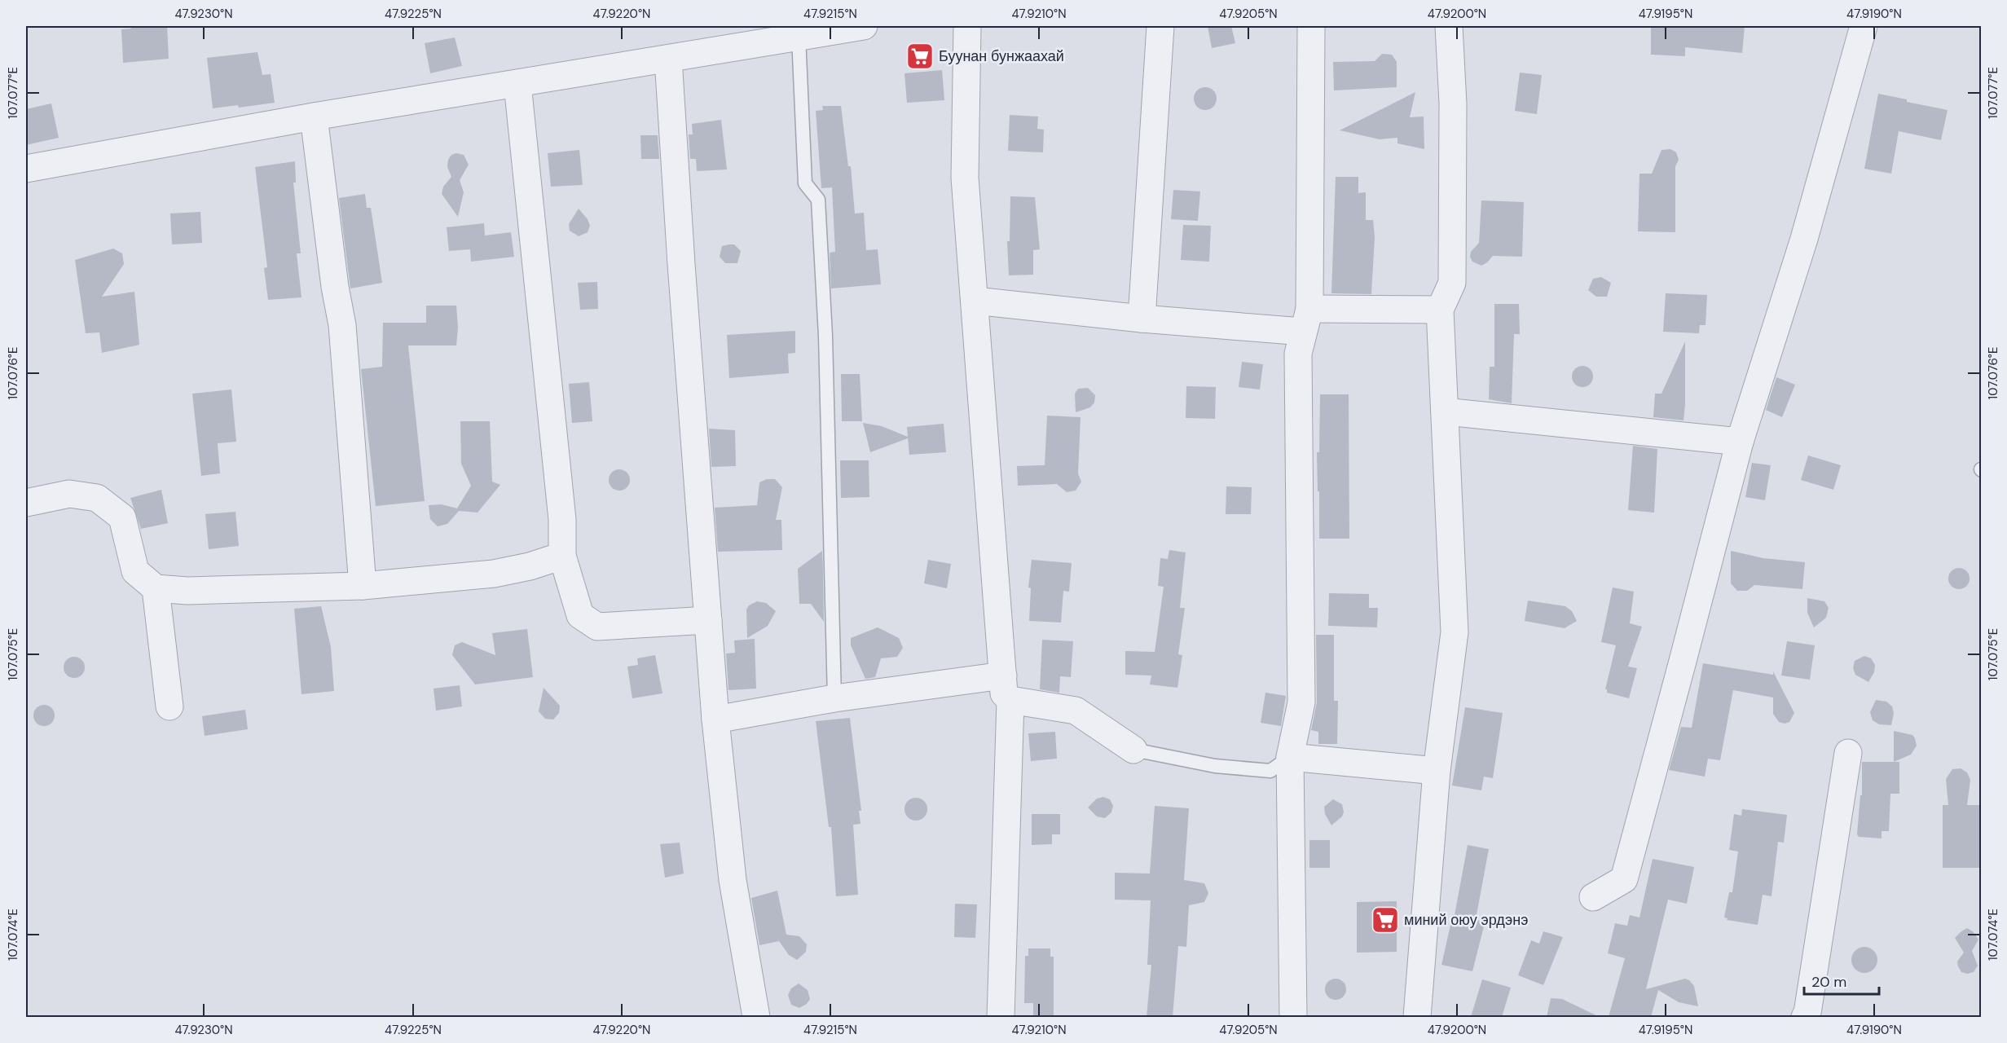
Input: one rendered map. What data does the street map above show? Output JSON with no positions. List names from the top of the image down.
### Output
{
  "places": {
    "supermarket": ["Буунан бунжаахай", "миний оюу эрдэнэ"]
  },
  "scale_bar": "20 m",
  "coordinates": [
    "47.9230°N",
    "47.9225°N",
    "47.9220°N",
    "47.9215°N",
    "47.9210°N",
    "47.9205°N",
    "47.9200°N",
    "47.9195°N",
    "47.9190°N",
    "107.077°E",
    "107.076°E",
    "107.075°E",
    "107.074°E"
  ]
}
